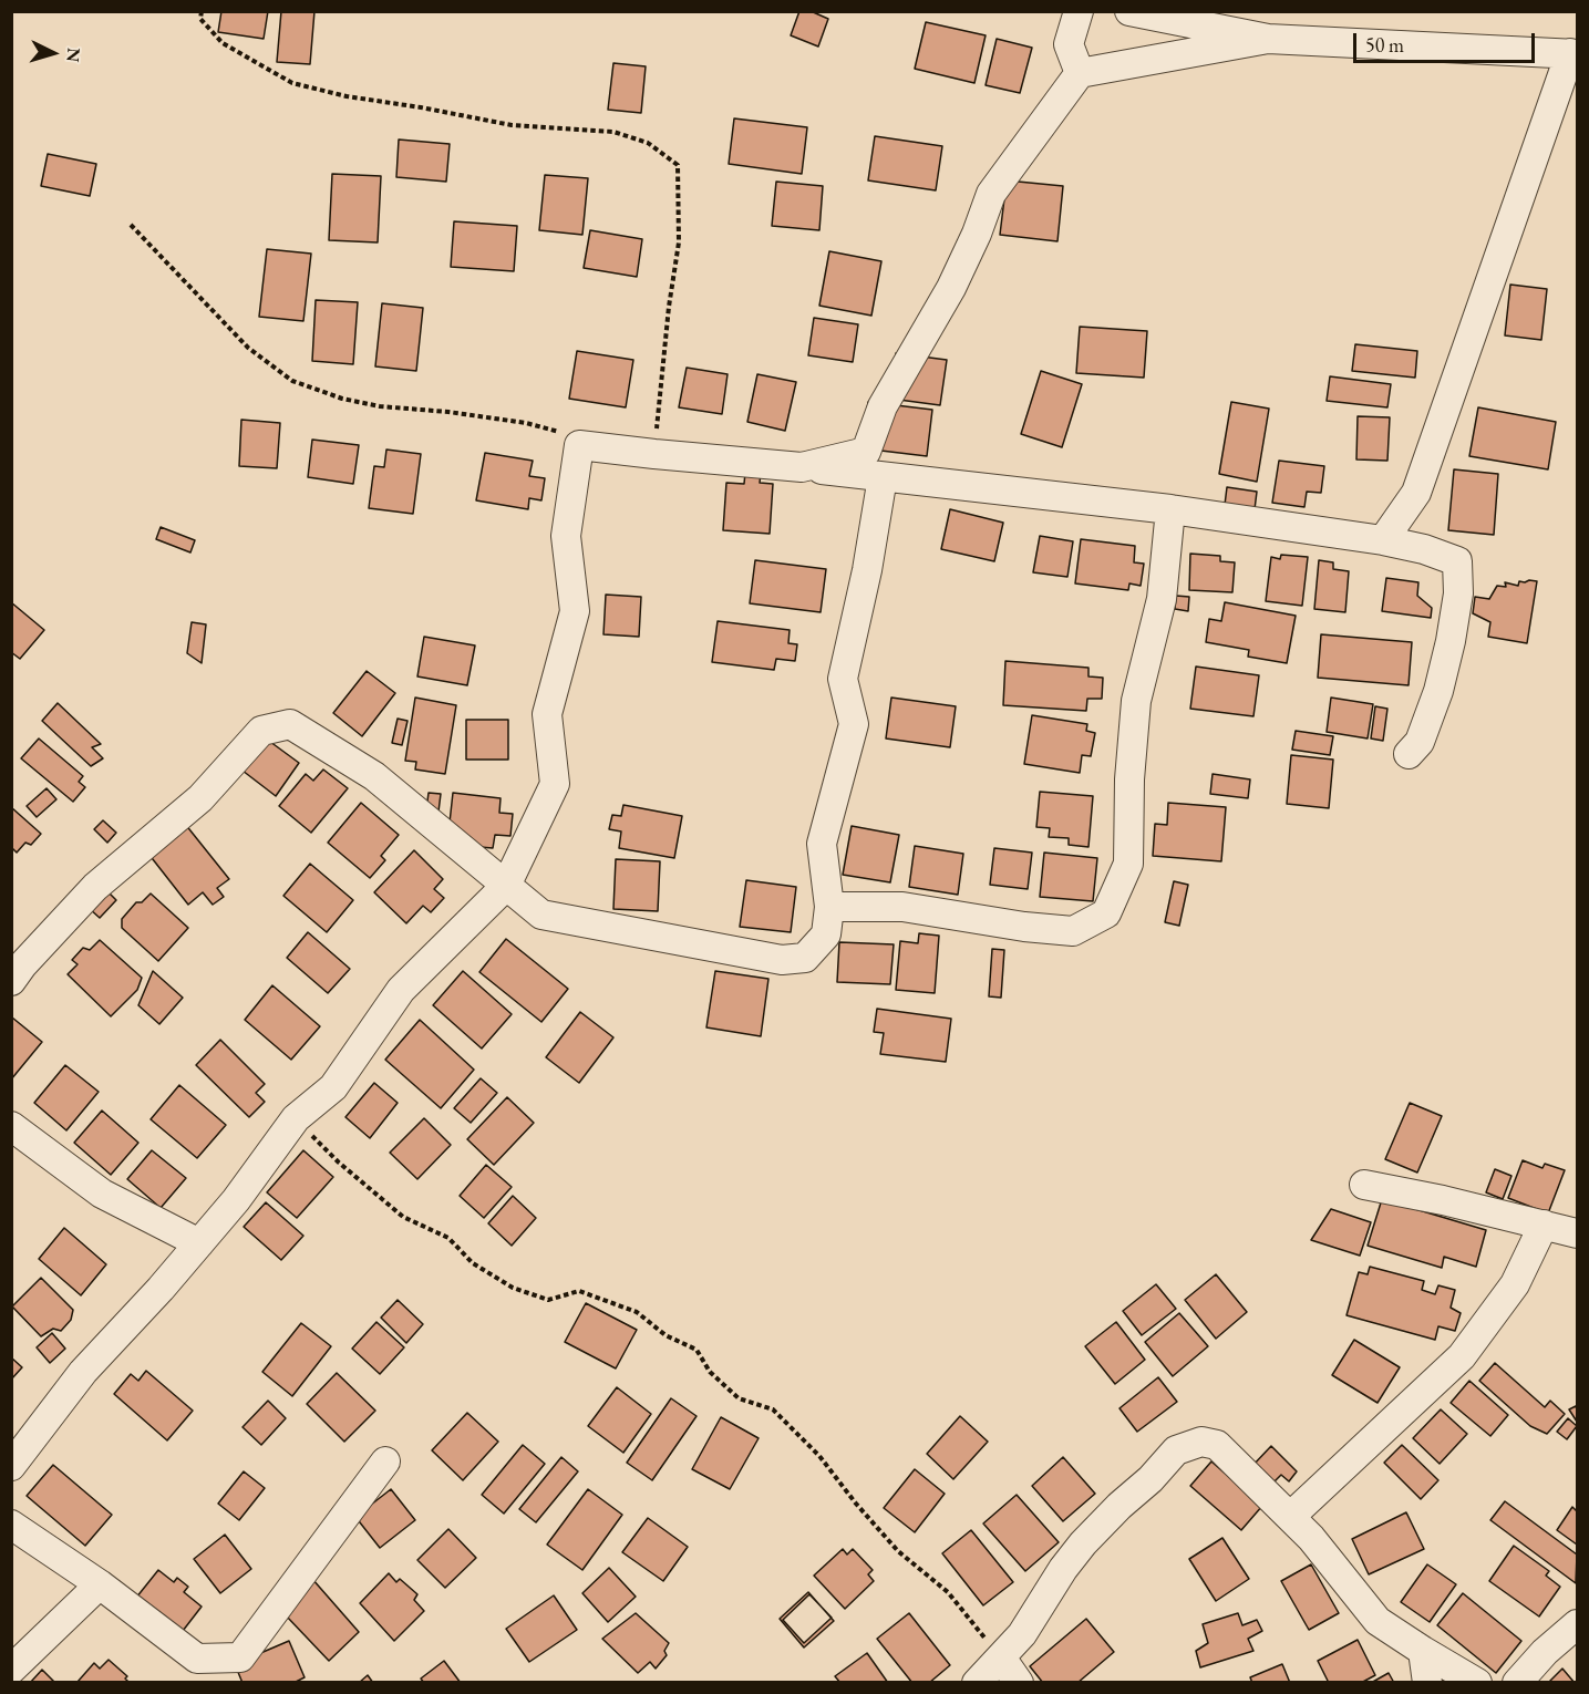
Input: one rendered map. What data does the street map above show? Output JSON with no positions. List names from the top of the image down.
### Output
{
  "scale_bar": "50 m",
  "north": "right"
}
